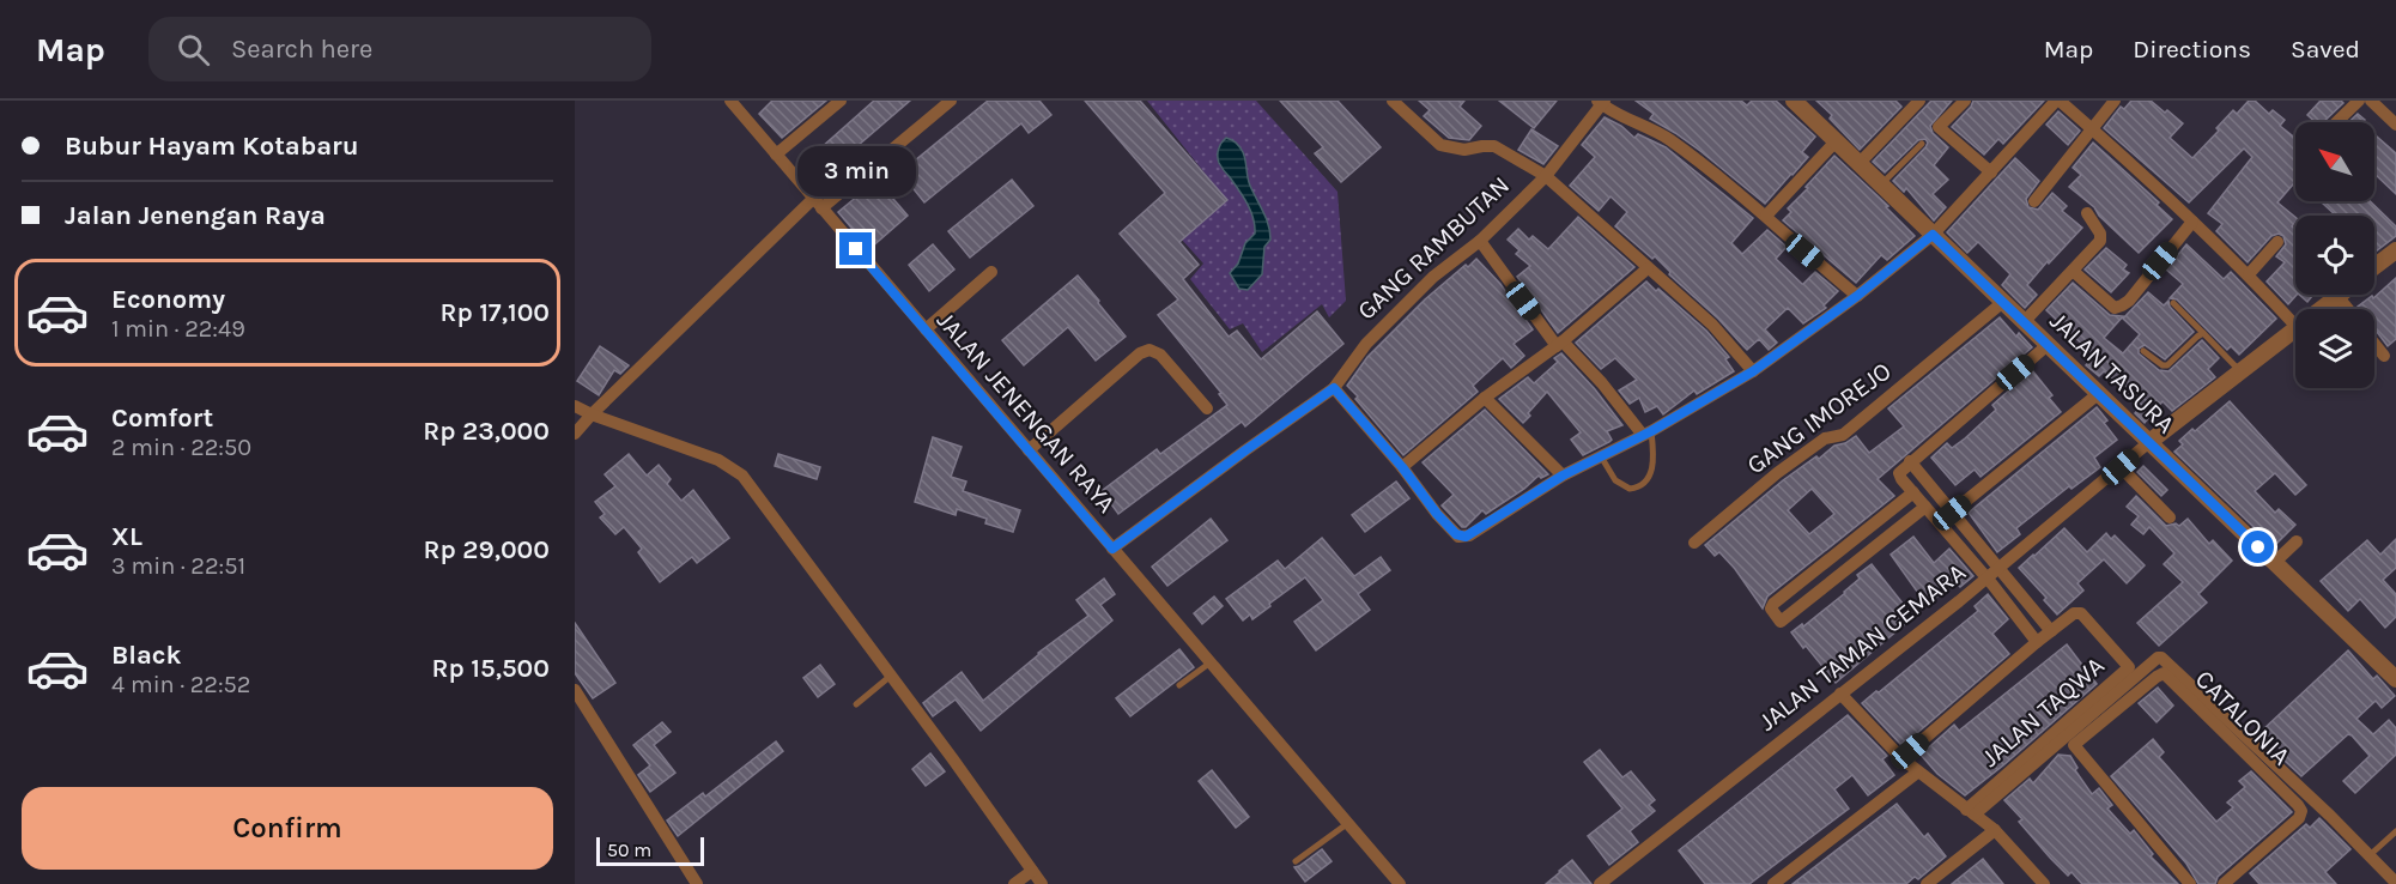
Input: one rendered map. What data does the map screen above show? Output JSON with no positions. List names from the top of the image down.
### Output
{
  "streets": {
    "street": [
      "GANG RAMBUTAN",
      "JALAN TASURA",
      "JALAN JENENGAN RAYA",
      "GANG IMOREJO",
      "JALAN TAMAN CEMARA",
      "JALAN TAQWA",
      "CATALONIA"
    ]
  },
  "crossings": [
    ["GANG RAMBUTAN", "JALAN JENENGAN RAYA"],
    ["JALAN TASURA", "GANG IMOREJO"],
    ["JALAN TASURA", "JALAN TAMAN CEMARA"]
  ],
  "scale_bar": "50 m",
  "north": "top left",
  "page": {
    "header": "Map",
    "search": "Search here",
    "nav": ["Map", "Directions", "Saved"],
    "banner": ["Bubur Hayam Kotabaru", "Jalan Jenengan Raya"],
    "bubble": "3 min",
    "list": [
      {
        "name": "Economy",
        "note": "1 min · 22:49",
        "value": "Rp 17,100"
      },
      {
        "name": "Comfort",
        "note": "2 min · 22:50",
        "value": "Rp 23,000"
      },
      {
        "name": "XL",
        "note": "3 min · 22:51",
        "value": "Rp 29,000"
      },
      {
        "name": "Black",
        "note": "4 min · 22:52",
        "value": "Rp 15,500"
      }
    ],
    "buttons": "Confirm",
    "scale": "50 m"
  }
}
